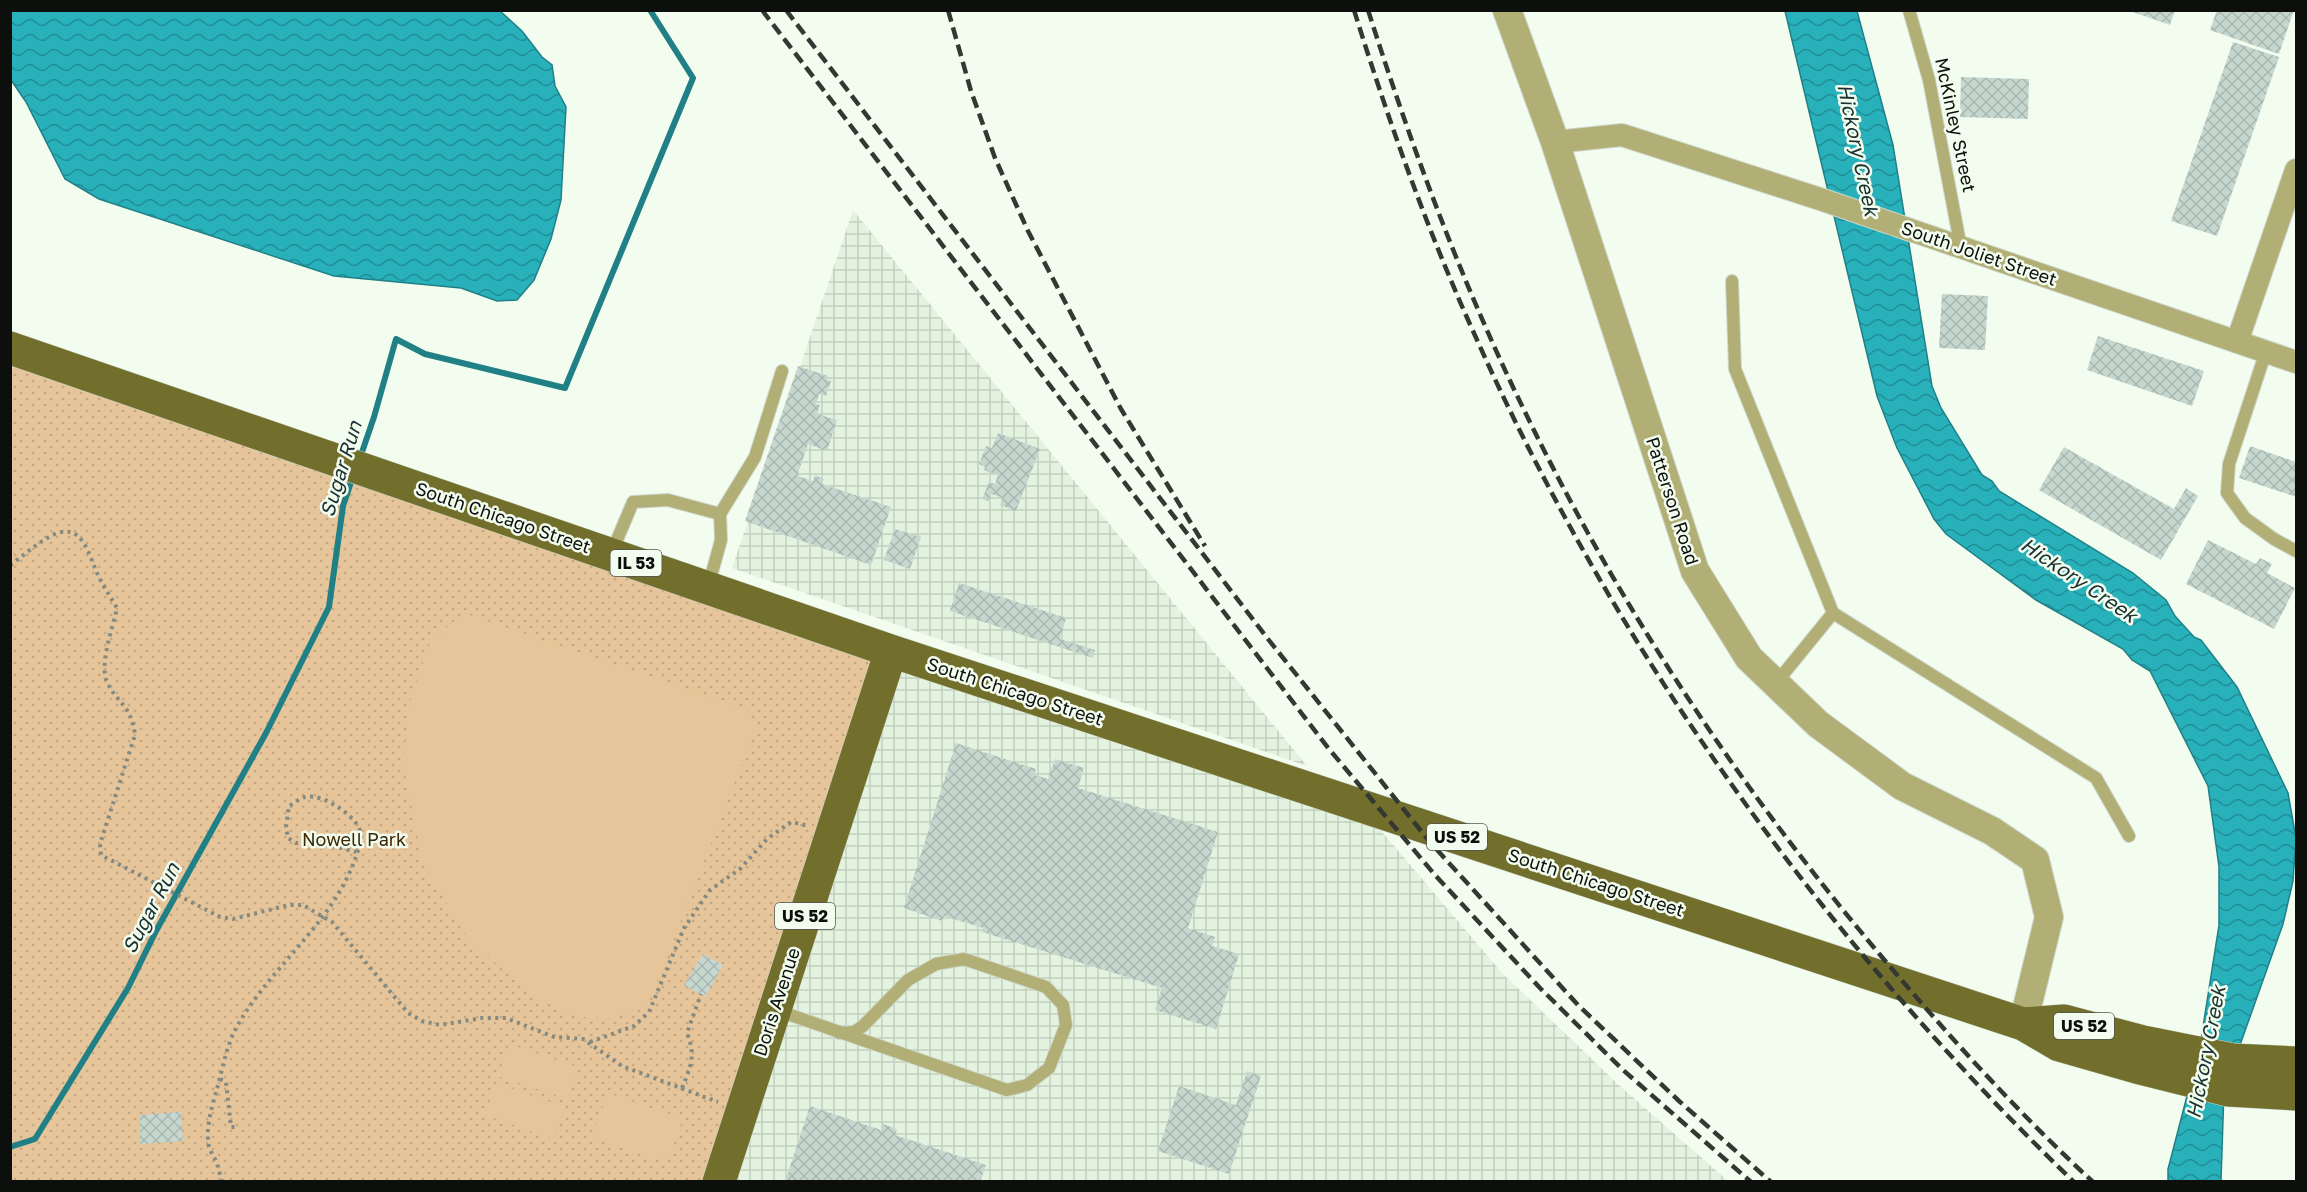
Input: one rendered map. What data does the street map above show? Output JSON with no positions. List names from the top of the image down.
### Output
{
  "streets": {
    "main road": [
      "South Chicago Street",
      "IL 53",
      "US 52",
      "Doris Avenue"
    ],
    "street": ["South Joliet Street", "Patterson Road"],
    "lane": ["McKinley Street"]
  },
  "crossings": [
    ["McKinley Street", "South Joliet Street"],
    ["South Joliet Street", "Patterson Road"],
    ["Patterson Road", "South Chicago Street"],
    ["South Chicago Street", "Doris Avenue"]
  ],
  "water": ["Hickory Creek", "Sugar Run"],
  "parks": ["Nowell Park"]
}
